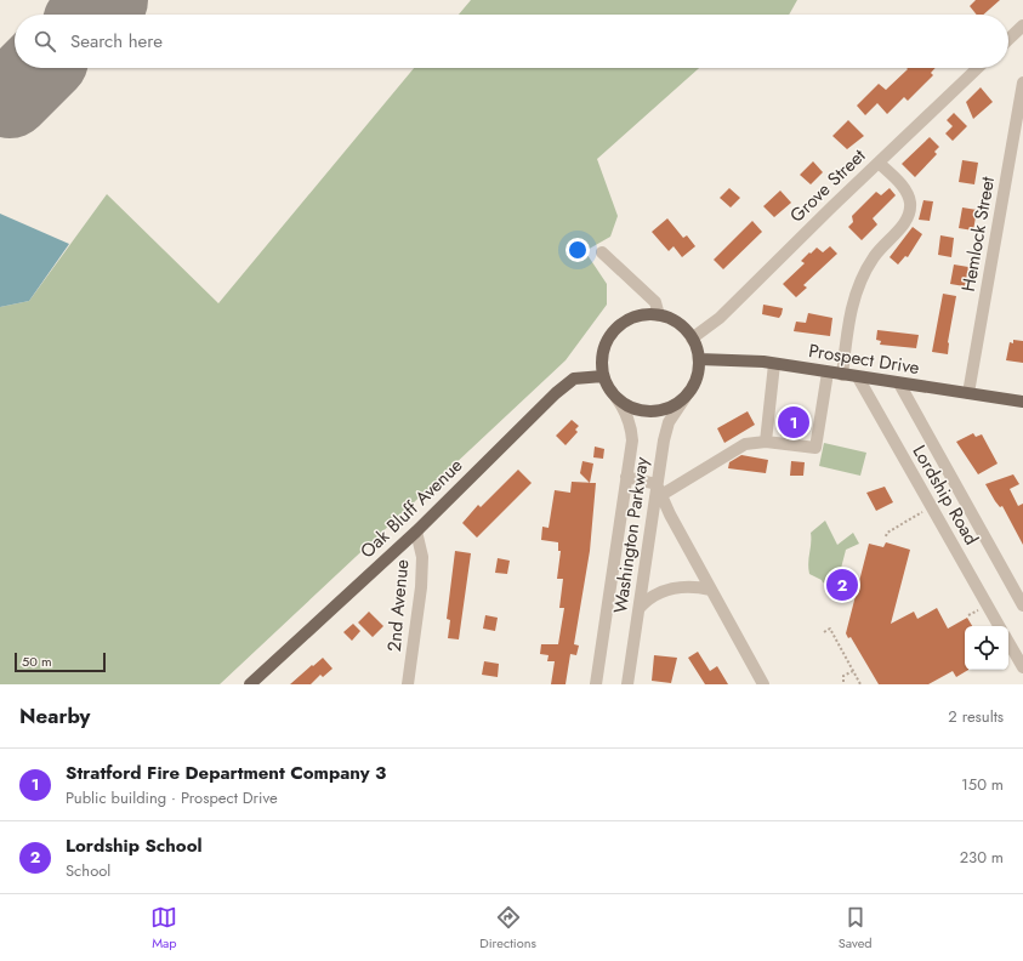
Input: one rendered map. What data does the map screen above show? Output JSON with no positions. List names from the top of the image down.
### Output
{
  "streets": {
    "main road": ["Prospect Drive", "Oak Bluff Avenue"],
    "street": [
      "Grove Street",
      "Hemlock Street",
      "Lordship Road",
      "Washington Parkway",
      "2nd Avenue"
    ]
  },
  "crossings": [
    ["Grove Street", "Prospect Drive"],
    ["Grove Street", "Oak Bluff Avenue"],
    ["Grove Street", "Washington Parkway"],
    ["Hemlock Street", "Prospect Drive"],
    ["Prospect Drive", "Lordship Road"],
    ["Prospect Drive", "Oak Bluff Avenue"],
    ["Prospect Drive", "Washington Parkway"],
    ["Oak Bluff Avenue", "Washington Parkway"],
    ["Oak Bluff Avenue", "2nd Avenue"]
  ],
  "scale_bar": "50 m",
  "page": {
    "search": "Search here",
    "pins": ["1", "2"],
    "scale": "50 m",
    "heading": ["Nearby", "2 results"],
    "list": [
      {
        "mark": "1",
        "name": "Stratford Fire Department Company 3",
        "note": "Public building · Prospect Drive",
        "value": "150 m"
      },
      {
        "mark": "2",
        "name": "Lordship School",
        "note": "School",
        "value": "230 m"
      }
    ],
    "nav": ["Map", "Directions", "Saved"]
  }
}
